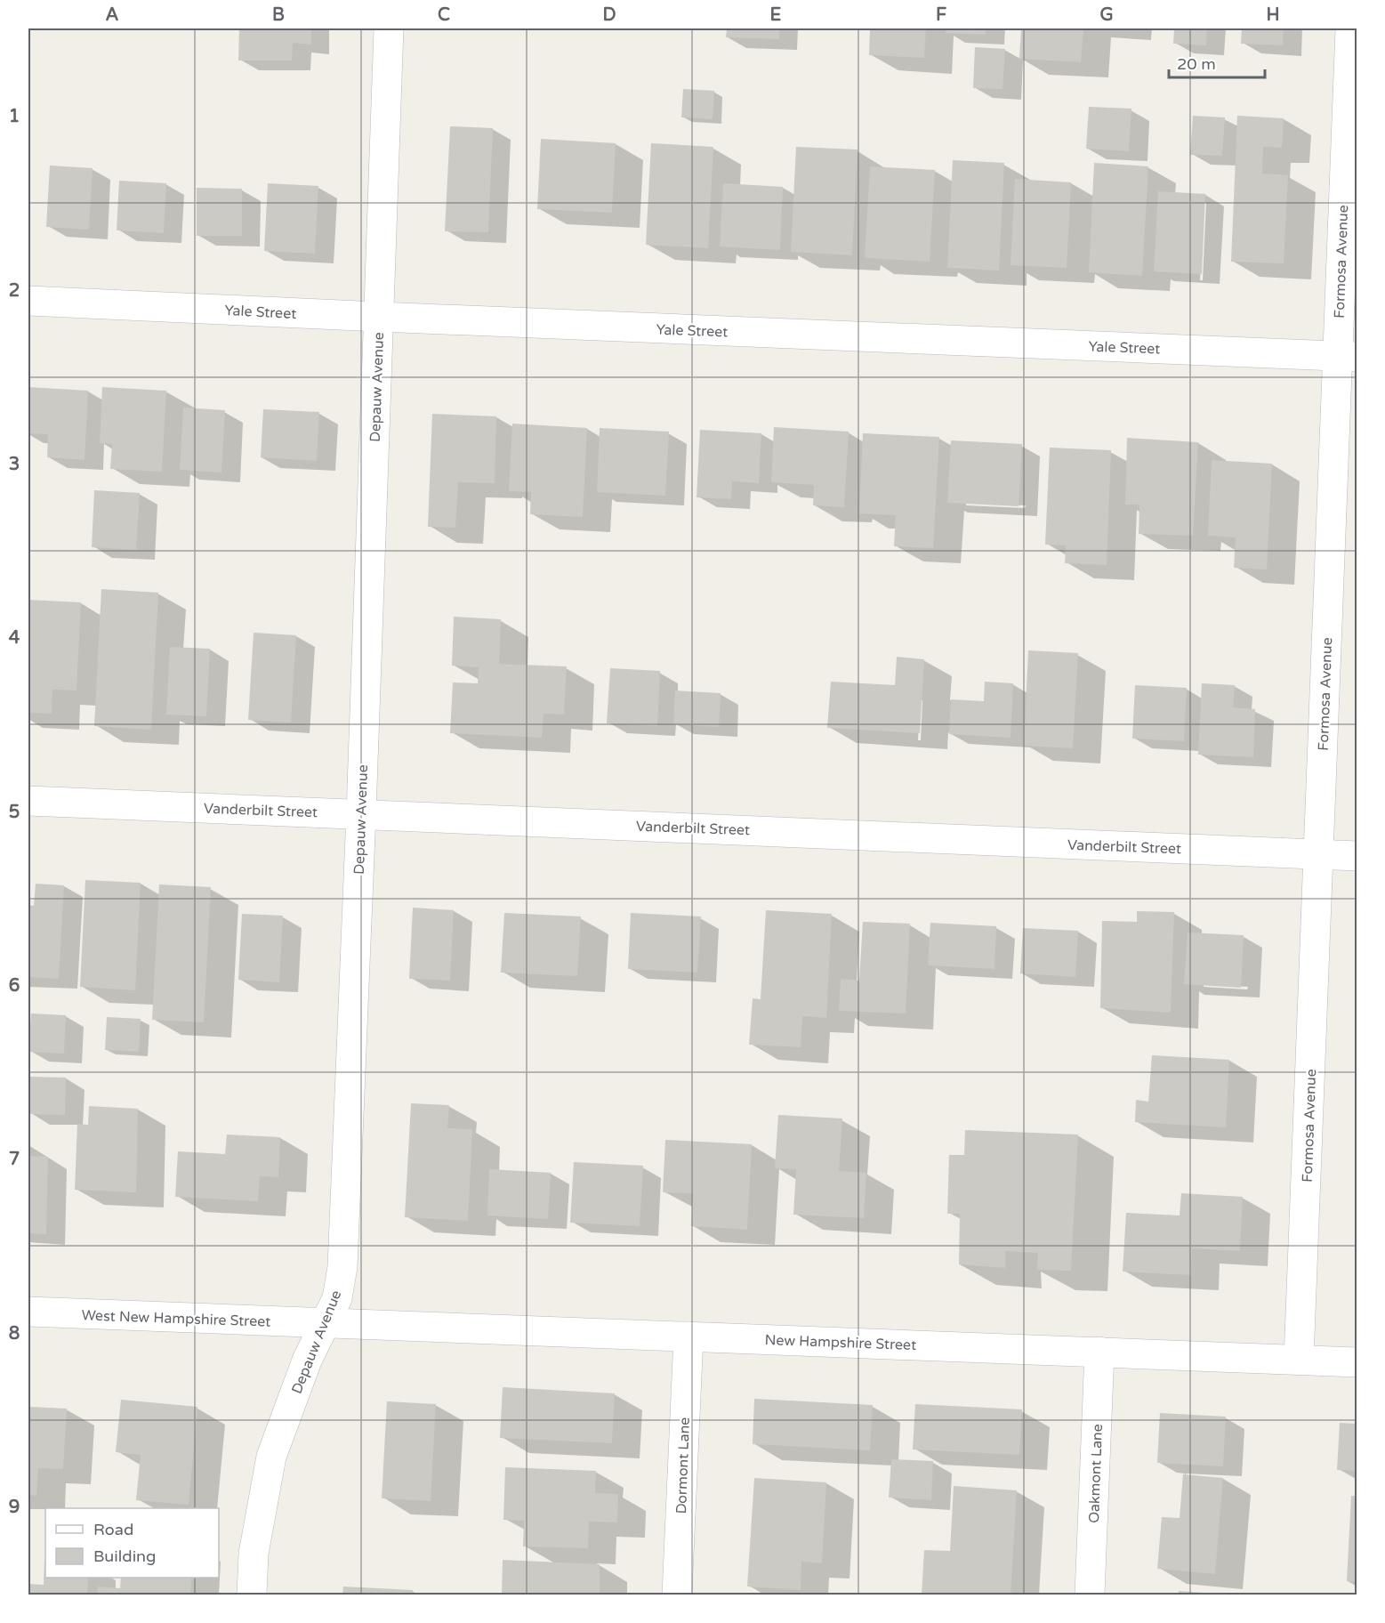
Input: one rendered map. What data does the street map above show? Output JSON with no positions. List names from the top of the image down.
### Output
{
  "streets": {
    "street": [
      "Formosa Avenue",
      "Yale Street",
      "Depauw Avenue",
      "Vanderbilt Street",
      "West New Hampshire Street",
      "New Hampshire Street",
      "Dormont Lane",
      "Oakmont Lane"
    ]
  },
  "crossings": [
    ["Formosa Avenue", "Yale Street"],
    ["Formosa Avenue", "Vanderbilt Street"],
    ["Formosa Avenue", "New Hampshire Street"],
    ["Yale Street", "Depauw Avenue"],
    ["Depauw Avenue", "Vanderbilt Street"],
    ["Depauw Avenue", "West New Hampshire Street"],
    ["Depauw Avenue", "New Hampshire Street"],
    ["West New Hampshire Street", "New Hampshire Street"],
    ["New Hampshire Street", "Dormont Lane"],
    ["New Hampshire Street", "Oakmont Lane"]
  ],
  "legend": ["Road", "Building"],
  "scale_bar": "20 m",
  "grid": {
    "columns": [
      "A",
      "B",
      "C",
      "D",
      "E",
      "F",
      "G",
      "H"
    ],
    "rows": [
      "1",
      "2",
      "3",
      "4",
      "5",
      "6",
      "7",
      "8",
      "9"
    ]
  }
}
